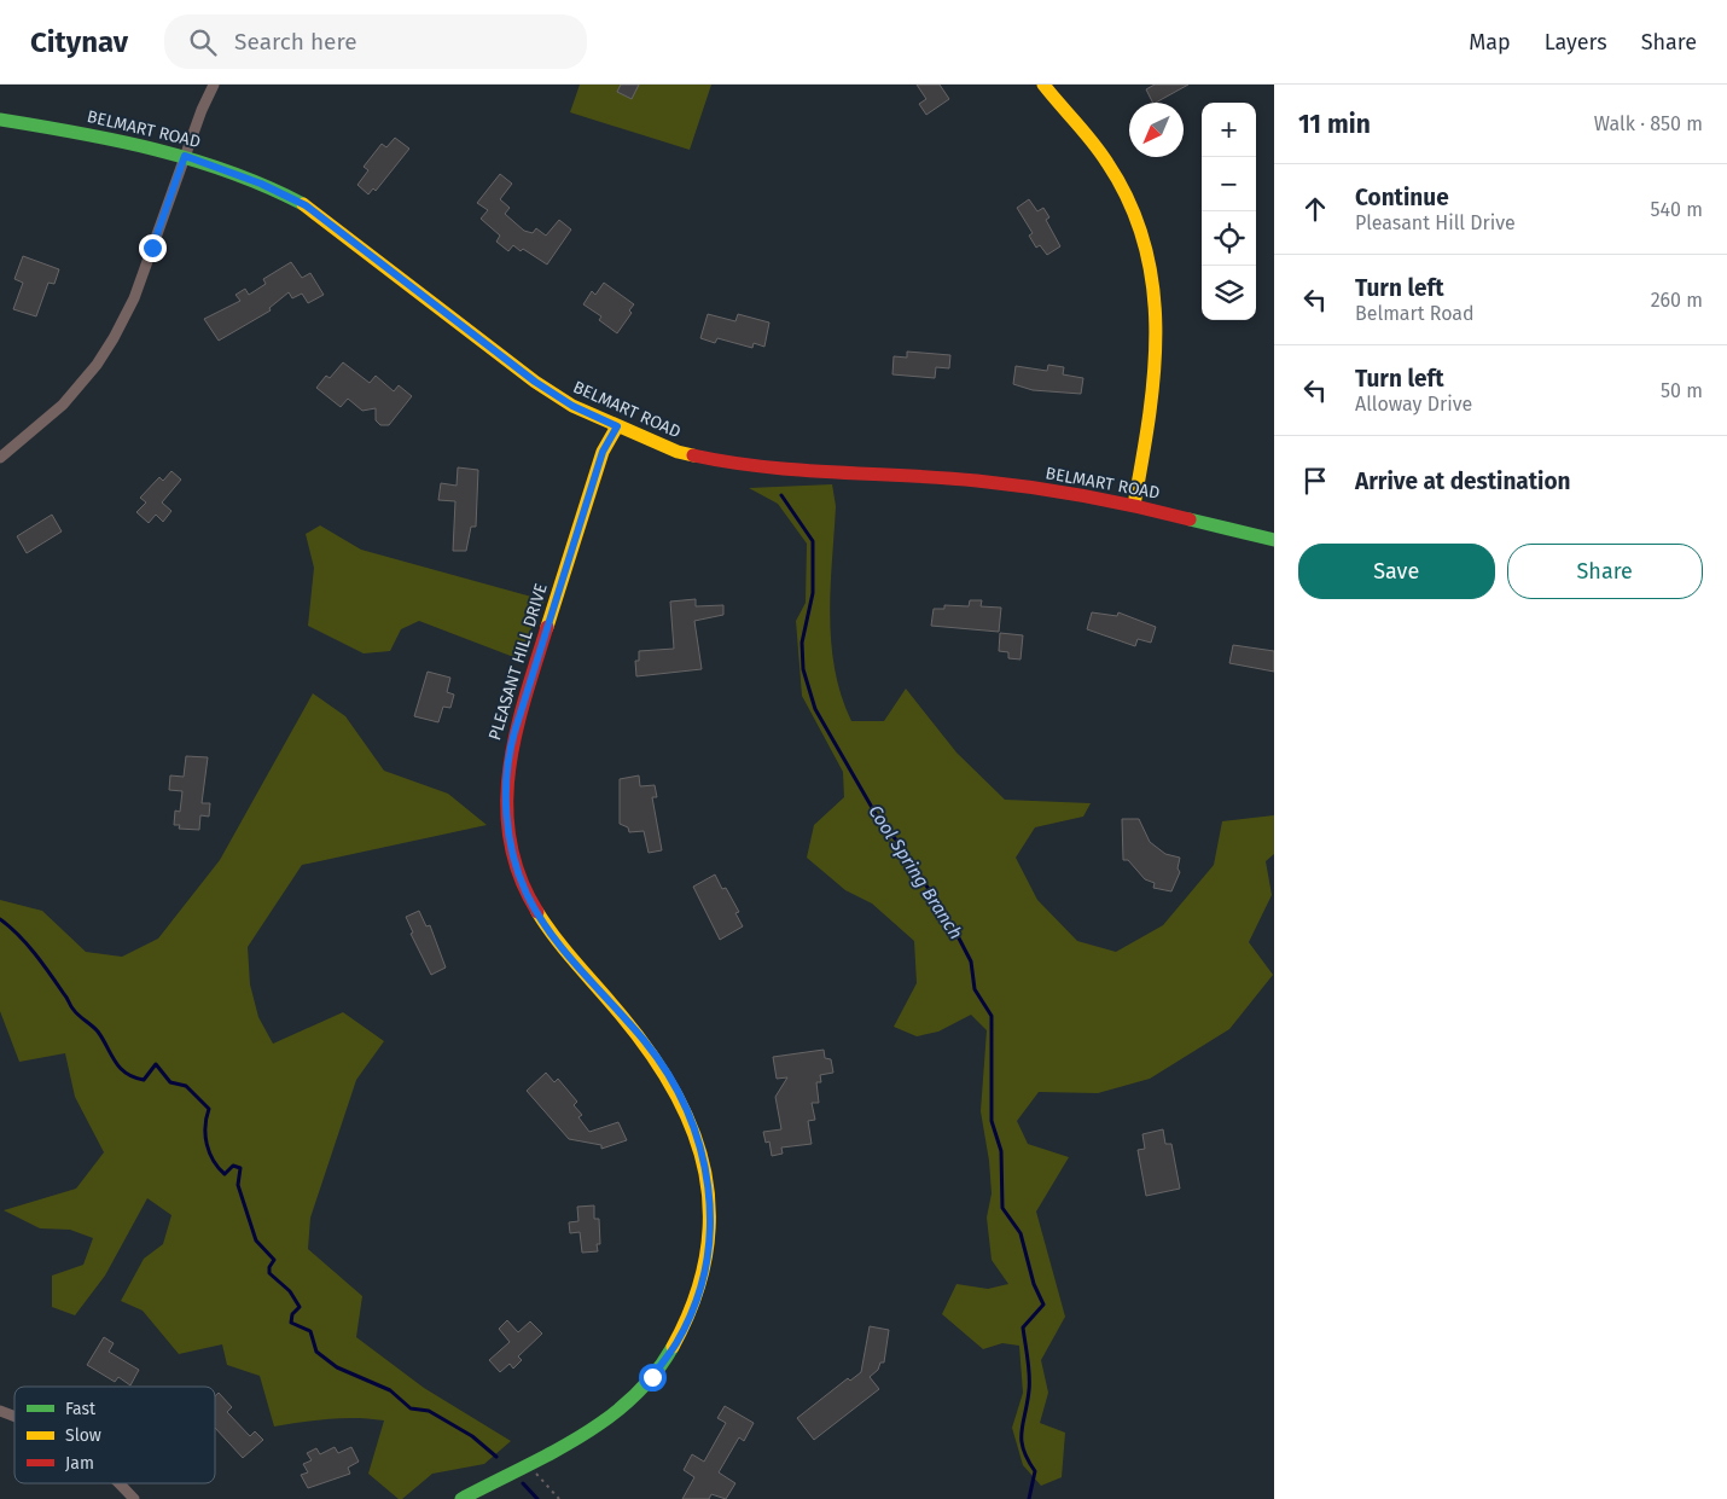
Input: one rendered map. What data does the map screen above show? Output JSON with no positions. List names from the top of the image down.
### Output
{
  "streets": {
    "street": ["BELMART ROAD", "PLEASANT HILL DRIVE"]
  },
  "crossings": [
    ["BELMART ROAD", "PLEASANT HILL DRIVE"]
  ],
  "water": ["Cool Spring Branch"],
  "legend": ["Fast", "Slow", "Jam"],
  "north": "bottom left",
  "page": {
    "header": "Citynav",
    "search": "Search here",
    "nav": ["Map", "Layers", "Share"],
    "heading": ["11 min", "Walk · 850 m"],
    "map_buttons": ["+", "−"],
    "list": [
      ["Continue", "Pleasant Hill Drive", "540 m"],
      ["Turn left", "Belmart Road", "260 m"],
      ["Turn left", "Alloway Drive", "50 m"],
      "Arrive at destination"
    ],
    "buttons": ["Save", "Share"]
  }
}
